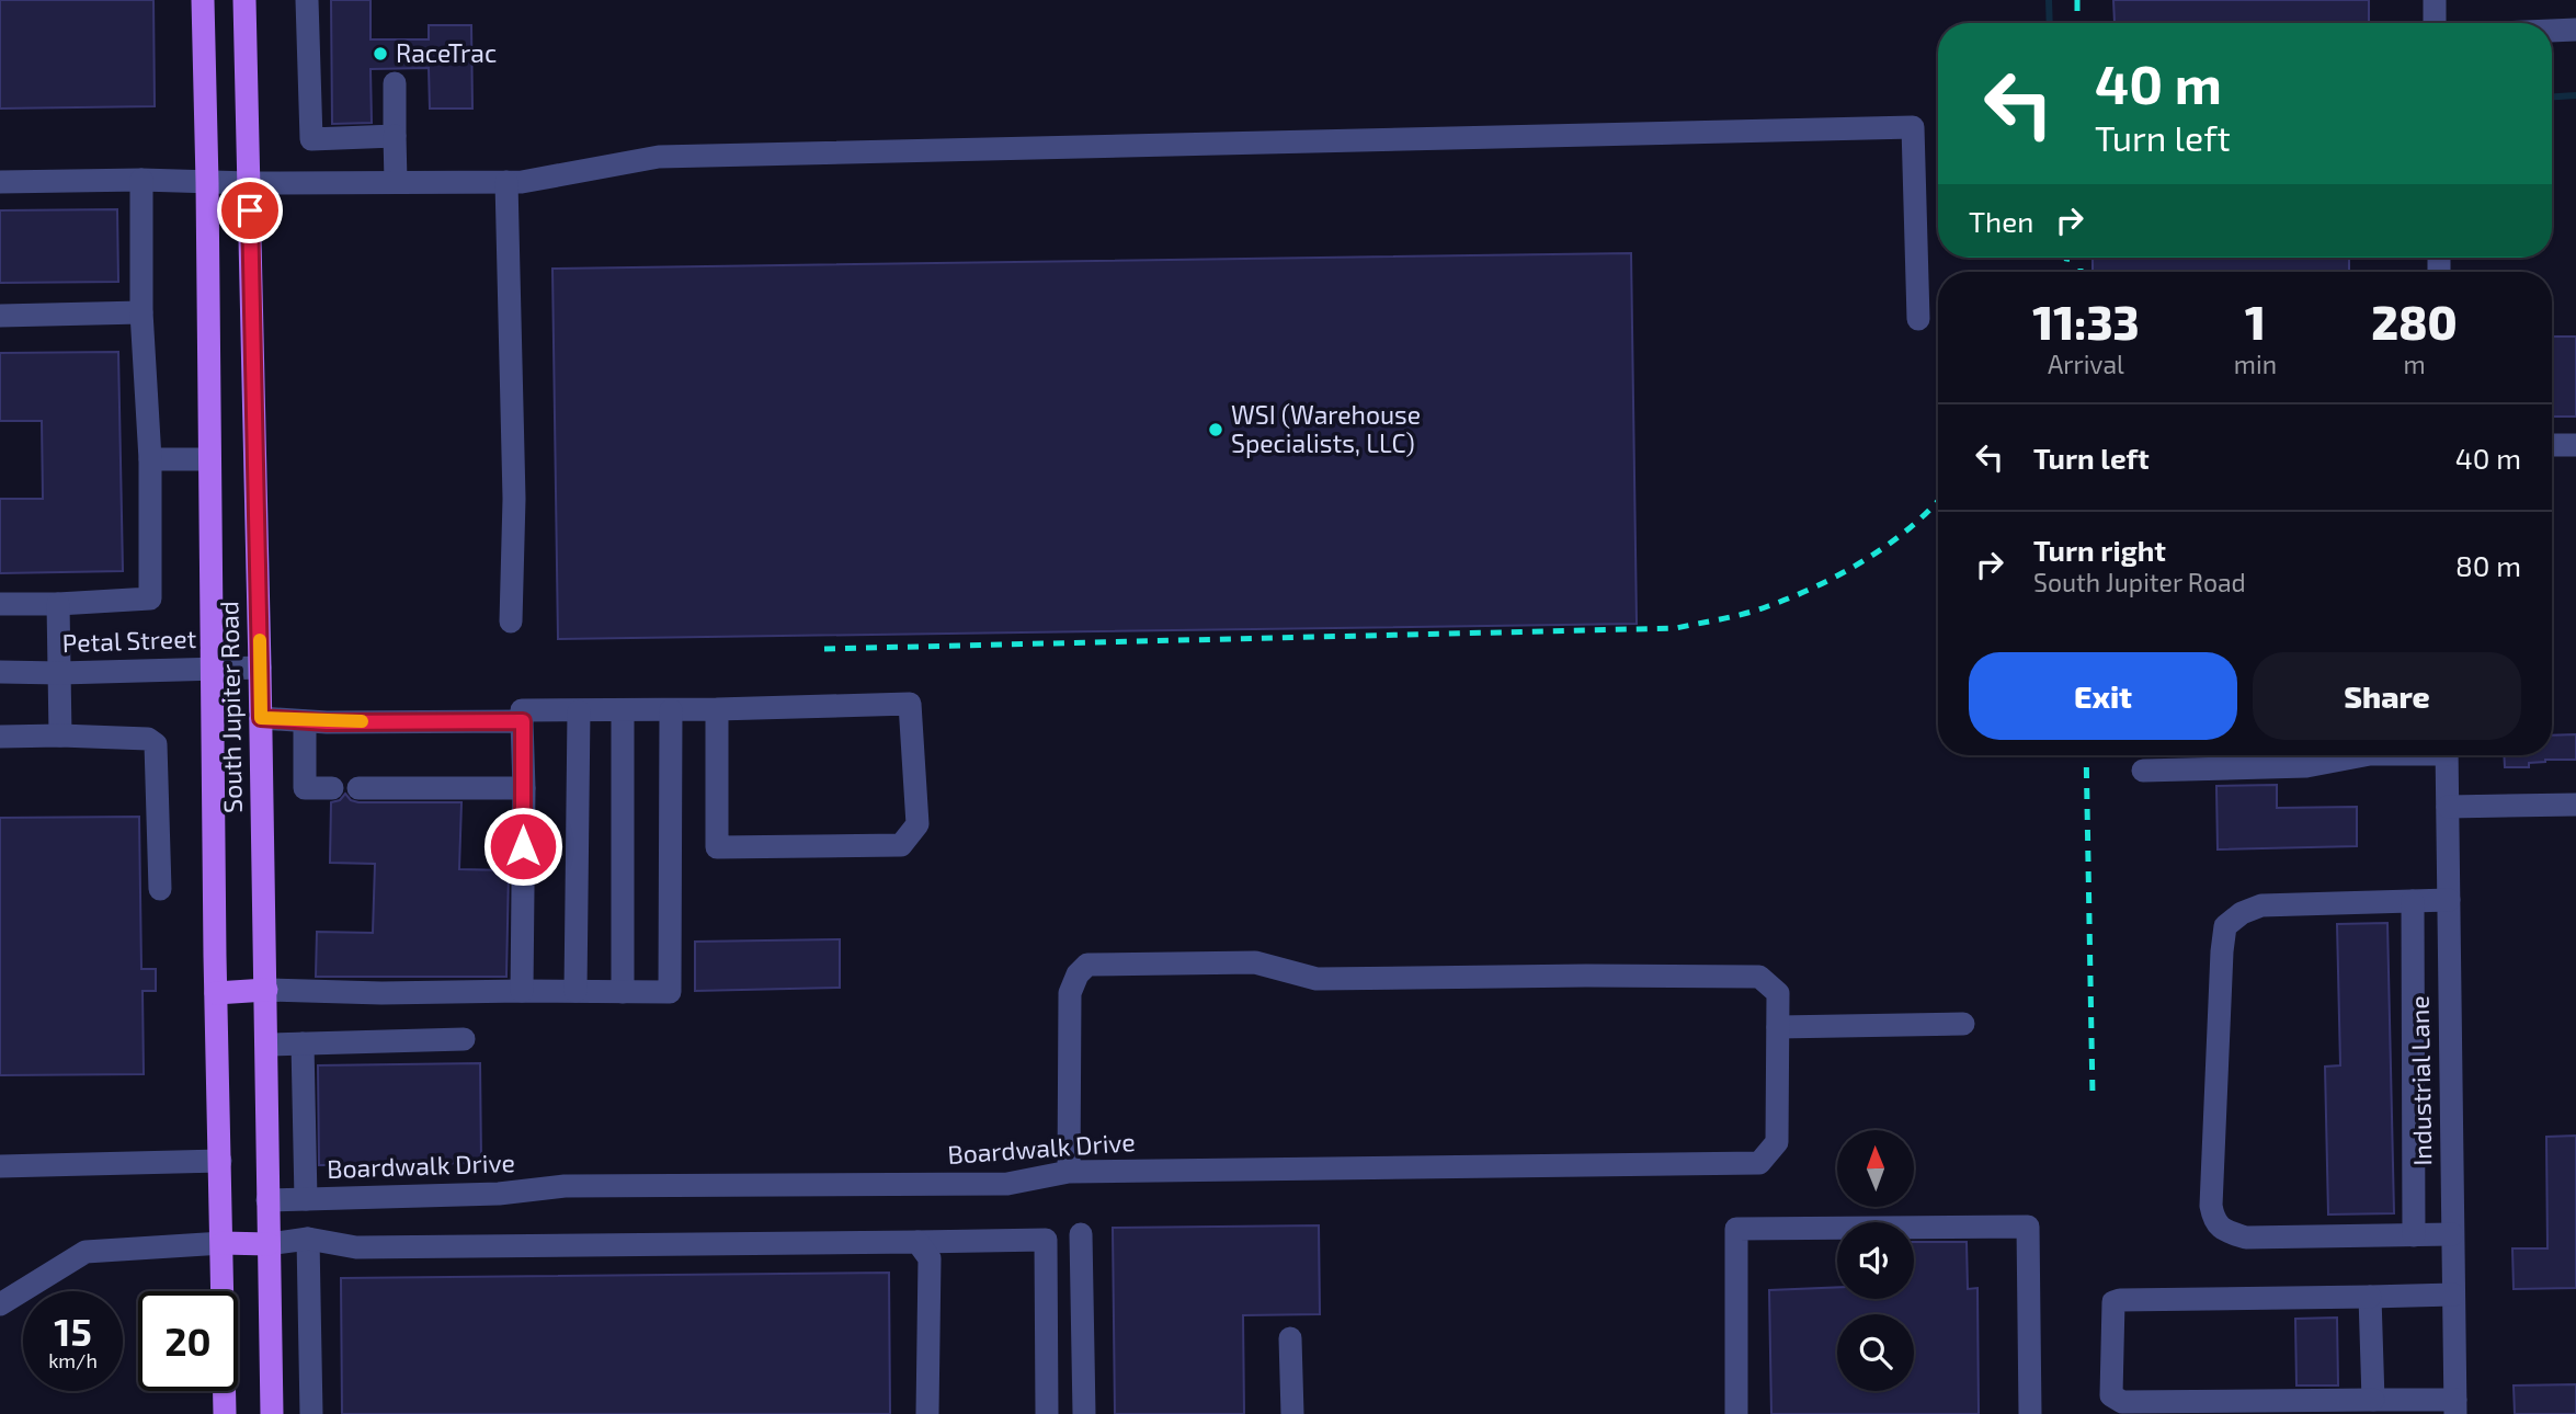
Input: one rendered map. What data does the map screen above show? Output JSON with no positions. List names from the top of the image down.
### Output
{
  "streets": {
    "main road": ["South Jupiter Road"],
    "street": ["Petal Street", "Industrial Lane", "Boardwalk Drive"]
  },
  "crossings": [
    ["Petal Street", "South Jupiter Road"],
    ["South Jupiter Road", "Boardwalk Drive"]
  ],
  "places": ["RaceTrac", "WSI (Warehouse Specialists, LLC)"],
  "north": "top",
  "page": {
    "turn": ["40 m", "Turn left"],
    "then": "Then",
    "eta": [
      "11:33",
      "Arrival",
      "1",
      "min",
      "280",
      "m"
    ],
    "list": [
      {
        "name": "Turn left",
        "value": "40 m"
      },
      {
        "name": "Turn right",
        "note": "South Jupiter Road",
        "value": "80 m"
      }
    ],
    "buttons": ["Exit", "Share"],
    "speed": "15 km/h",
    "limit": "20"
  }
}
